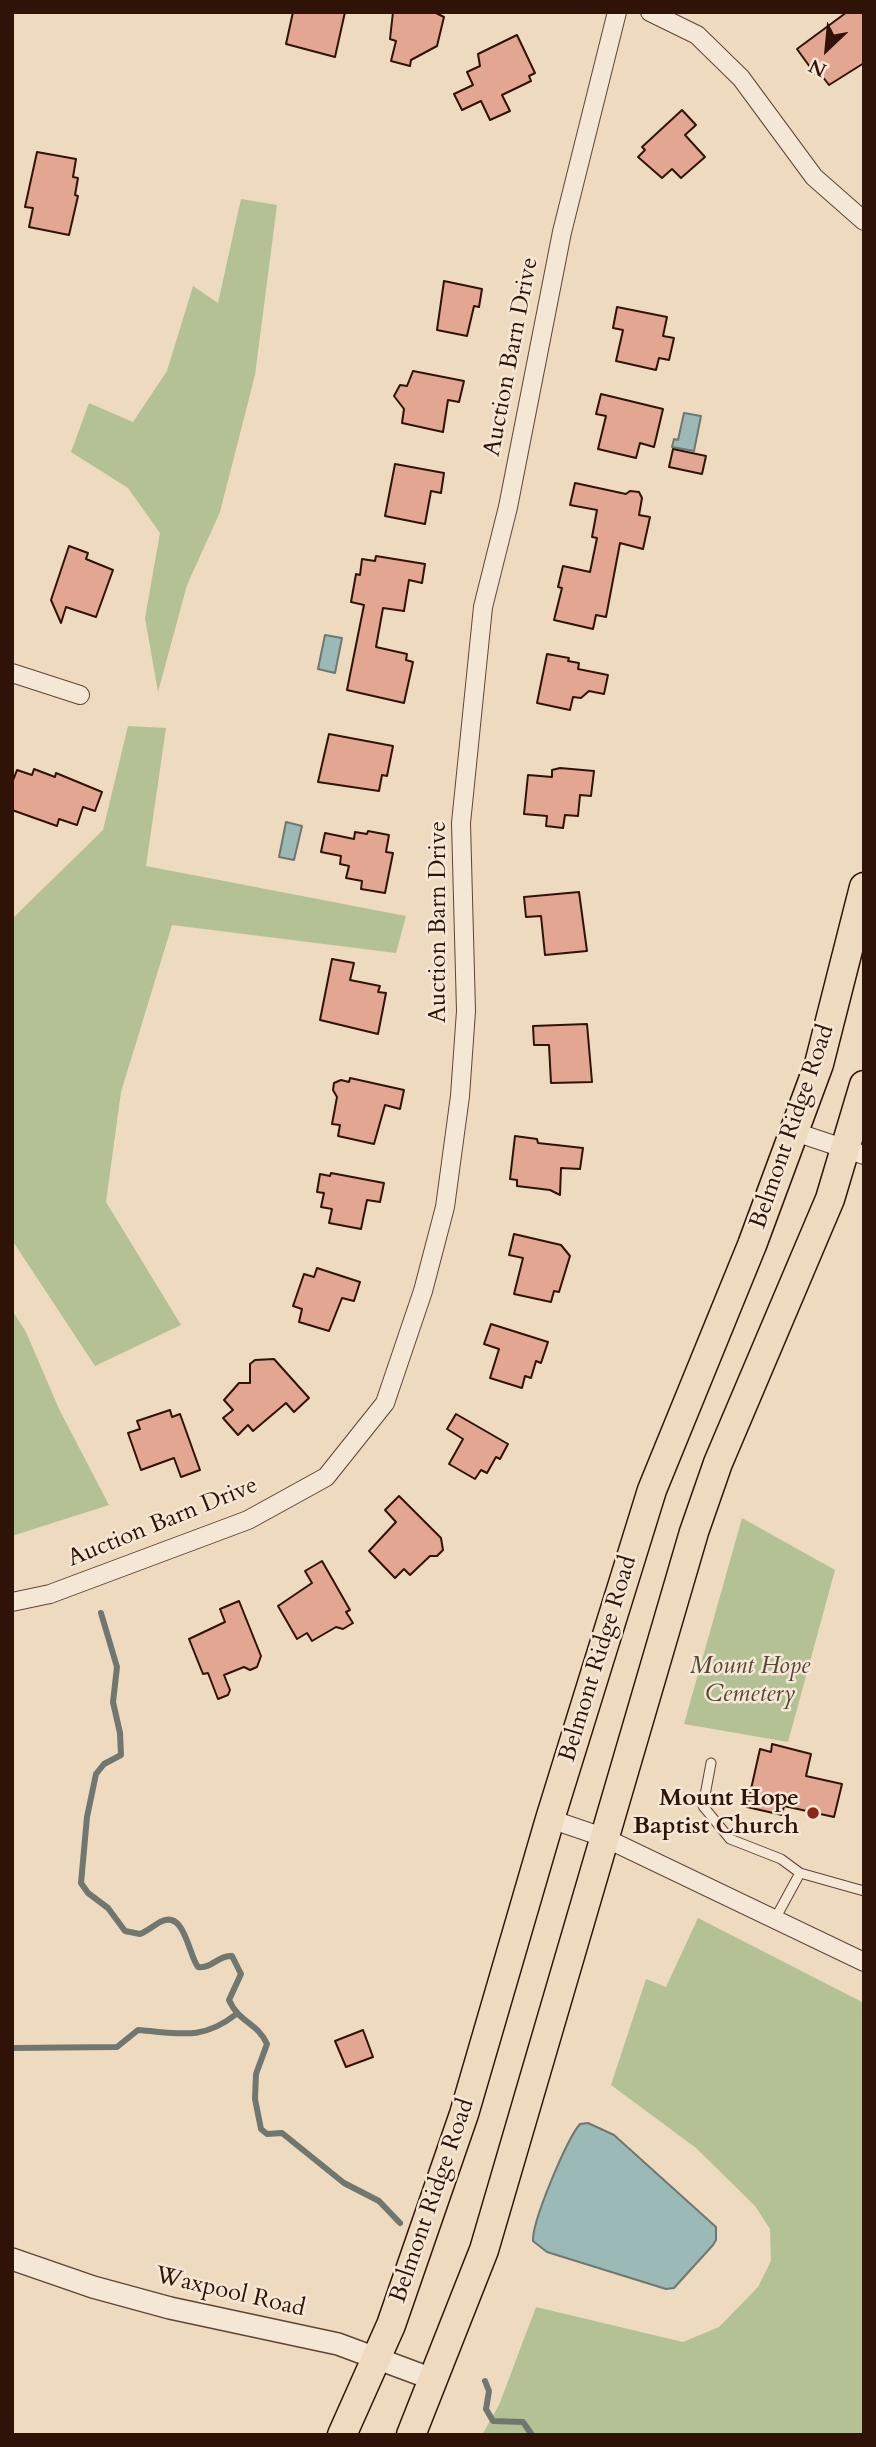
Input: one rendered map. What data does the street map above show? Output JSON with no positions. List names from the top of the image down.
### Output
{
  "streets": {
    "main road": ["Belmont Ridge Road"],
    "street": ["Auction Barn Drive", "Waxpool Road"]
  },
  "crossings": [
    ["Belmont Ridge Road", "Waxpool Road"]
  ],
  "parks": ["Mount Hope Cemetery"],
  "places": ["Mount Hope Baptist Church"],
  "north": "bottom left"
}
